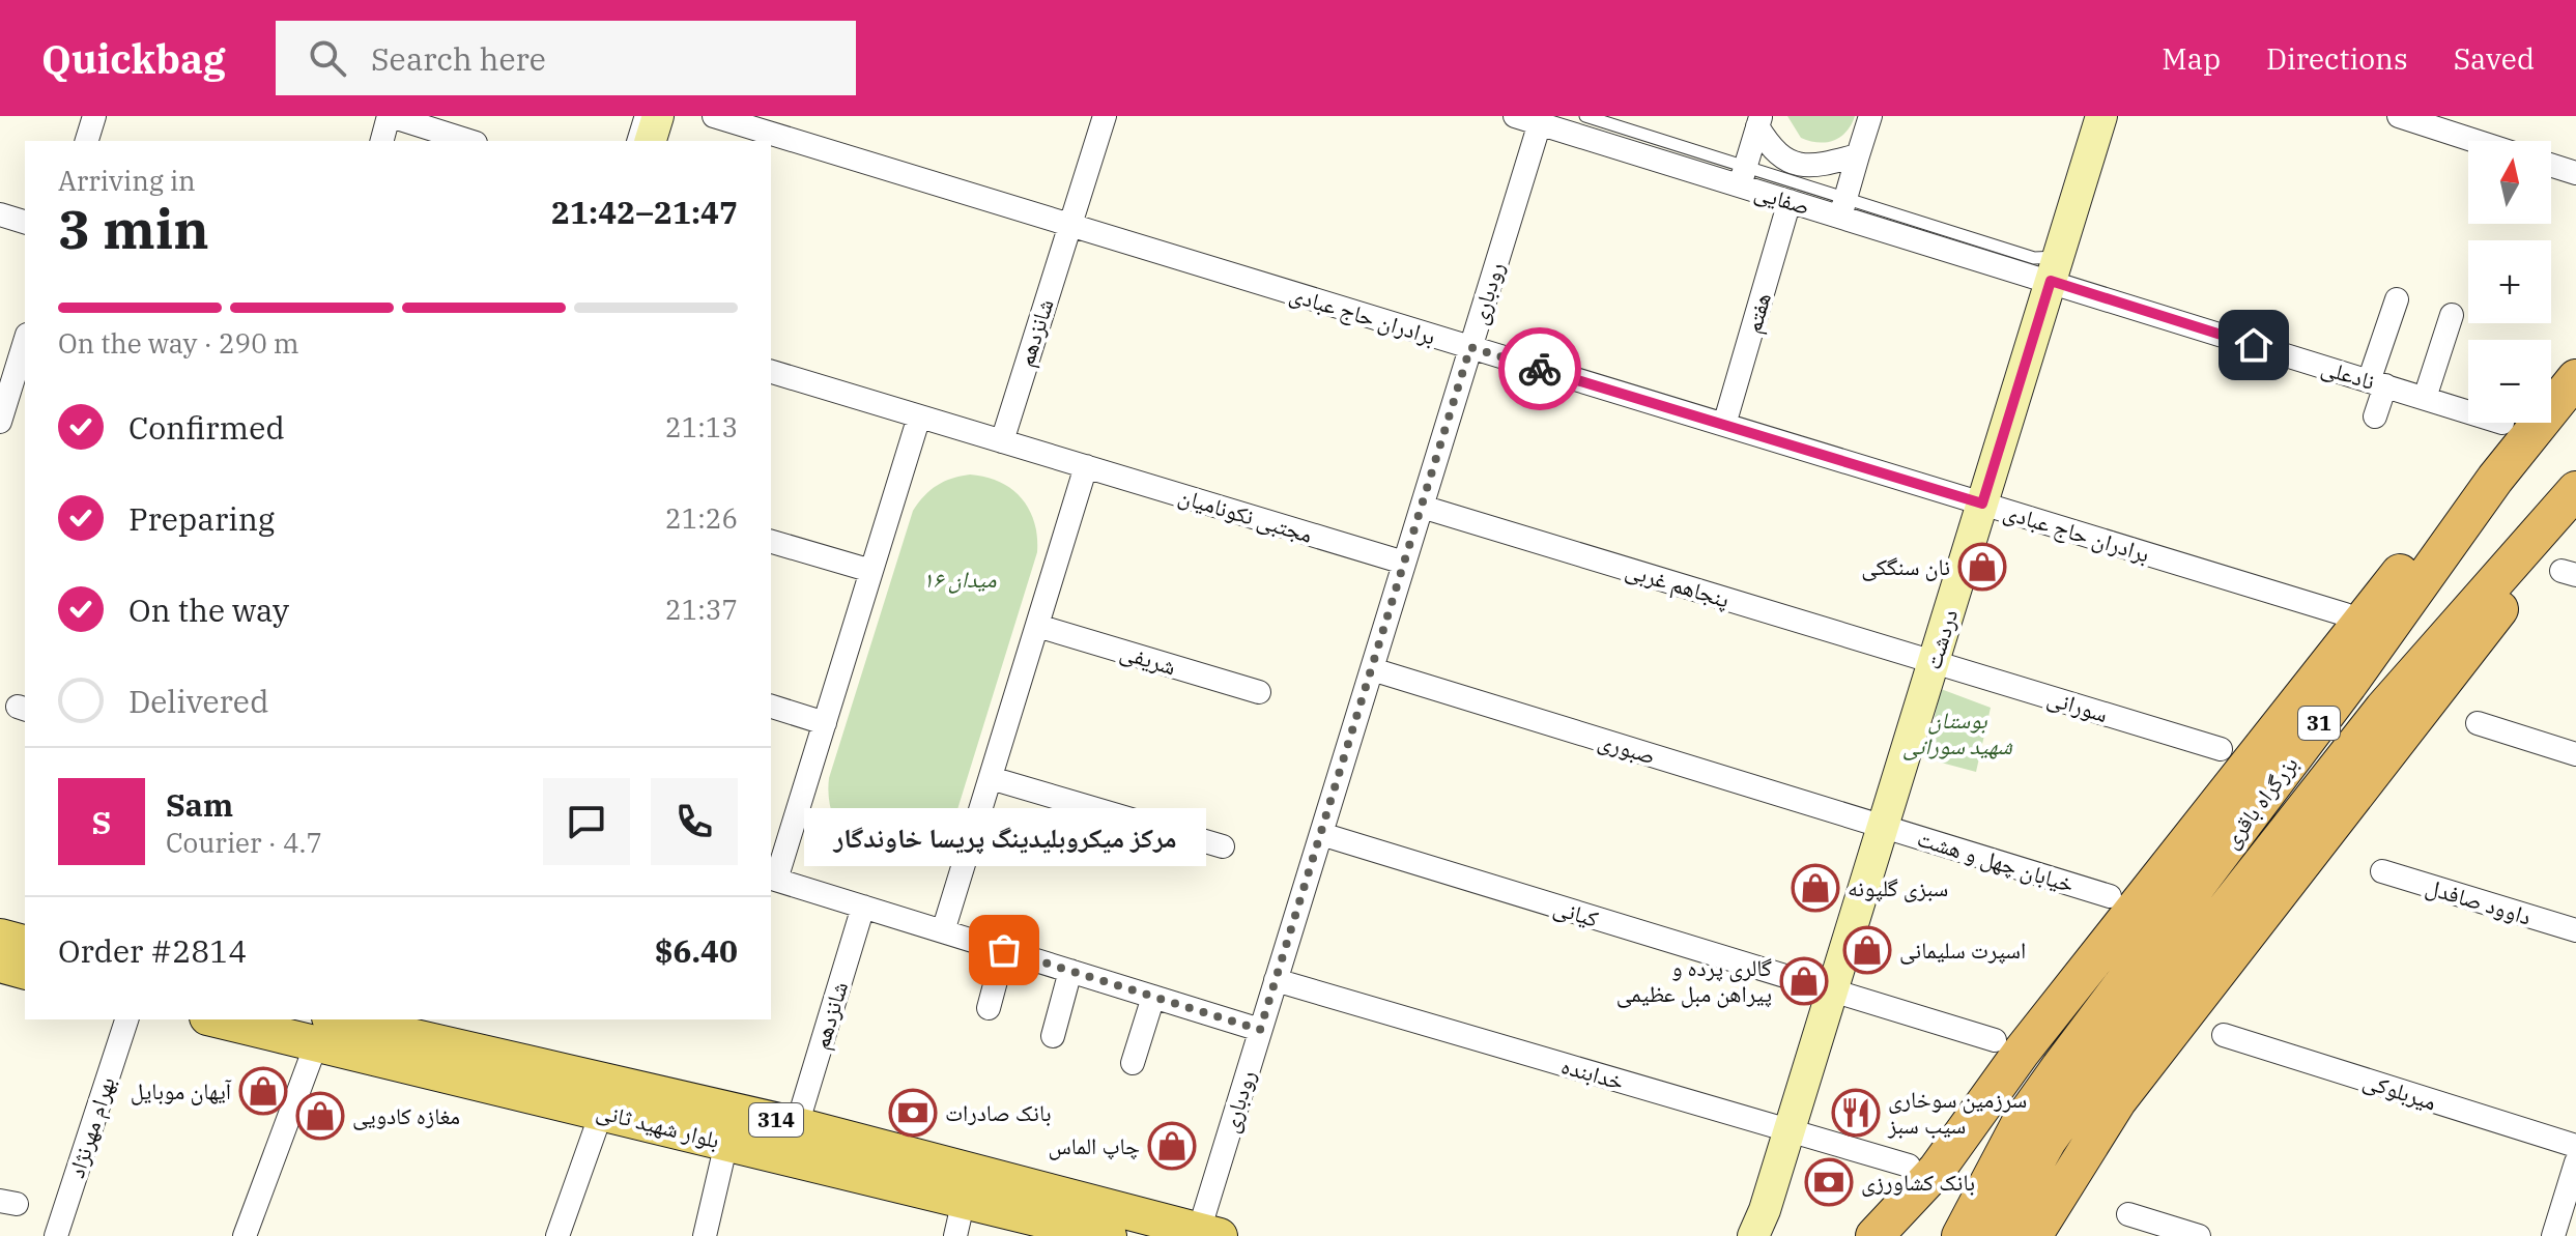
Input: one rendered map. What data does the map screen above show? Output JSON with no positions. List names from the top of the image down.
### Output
{
  "streets": {
    "highway": ["31", "بزرگراه باقری"],
    "main road": ["دردشت", "314", "بلوار شهید ثانی"],
    "street": [
      "صفایی",
      "رودباری",
      "هفتم",
      "برادران حاج عبادی",
      "شانزدهم",
      "نادعلی",
      "مجتبی نکونامیان",
      "پنجاهم غربی",
      "شریفی",
      "سورانی",
      "صبوری",
      "خیابان چهل و هشت",
      "داوود صافدل",
      "کیانی",
      "خدابنده",
      "میربلوکی",
      "بهرام مهرنژاد"
    ]
  },
  "crossings": [
    ["صفایی", "رودباری"],
    ["صفایی", "هفتم"],
    ["صفایی", "نادعلی"],
    ["صفایی", "دردشت"],
    ["رودباری", "برادران حاج عبادی"],
    ["رودباری", "مجتبی نکونامیان"],
    ["رودباری", "پنجاهم غربی"],
    ["رودباری", "صبوری"],
    ["رودباری", "کیانی"],
    ["رودباری", "خدابنده"],
    ["رودباری", "بلوار شهید ثانی"],
    ["هفتم", "برادران حاج عبادی"],
    ["برادران حاج عبادی", "شانزدهم"],
    ["برادران حاج عبادی", "دردشت"],
    ["شانزدهم", "بلوار شهید ثانی"],
    ["نادعلی", "دردشت"],
    ["پنجاهم غربی", "دردشت"],
    ["پنجاهم غربی", "سورانی"],
    ["دردشت", "سورانی"],
    ["دردشت", "صبوری"],
    ["دردشت", "خیابان چهل و هشت"],
    ["دردشت", "کیانی"],
    ["دردشت", "خدابنده"],
    ["صبوری", "خیابان چهل و هشت"]
  ],
  "parks": ["میدان ۱۶", "بوستان شهید سورانی"],
  "places": {
    "shop": [
      "نان سنگکی",
      "سبزی گلپونه",
      "اسپرت سلیمانی",
      "گالری پرده و پیراهن مبل عظیمی",
      "آیهان موبایل",
      "مغازه کادویی",
      "چاپ‌ الماس"
    ],
    "other": ["مرکز میکروبلیدینگ پریسا خاوندگار"],
    "bank": ["بانک صادرات", "بانک کشاورزی"],
    "restaurant": ["سرزمین سوخاری سیب سبز"]
  },
  "north": "top",
  "page": {
    "header": "Quickbag",
    "search": "Search here",
    "nav": ["Map", "Directions", "Saved"],
    "map_buttons": ["+", "−"],
    "heading": ["3 min", "Arriving in", "21:42–21:47"],
    "panel": [
      "Sam",
      "Courier · 4.7",
      "Order #2814",
      "$6.40"
    ],
    "bar": "On the way · 290 m",
    "list": [
      ["Confirmed", "21:13"],
      ["Preparing", "21:26"],
      ["On the way", "21:37"],
      "Delivered"
    ],
    "round": "S",
    "bubble": "مرکز میکروبلیدینگ پریسا خاوندگار"
  }
}
